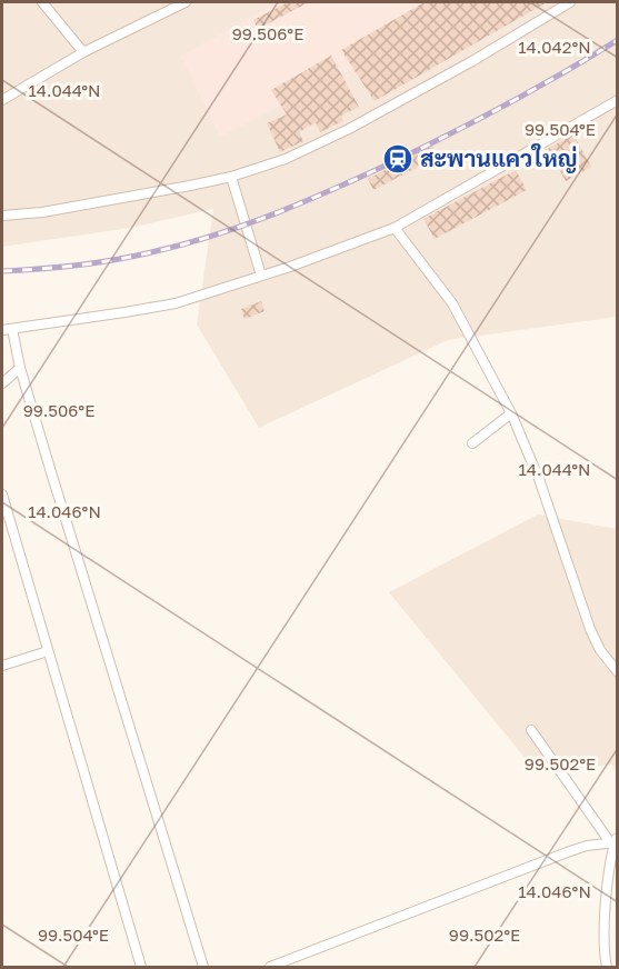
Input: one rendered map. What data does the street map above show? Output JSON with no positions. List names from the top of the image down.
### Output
{
  "places": {
    "station": ["สะพานแควใหญ่"]
  },
  "coordinates": [
    "99.506°E",
    "14.042°N",
    "14.044°N",
    "99.504°E",
    "14.046°N",
    "99.502°E"
  ]
}
